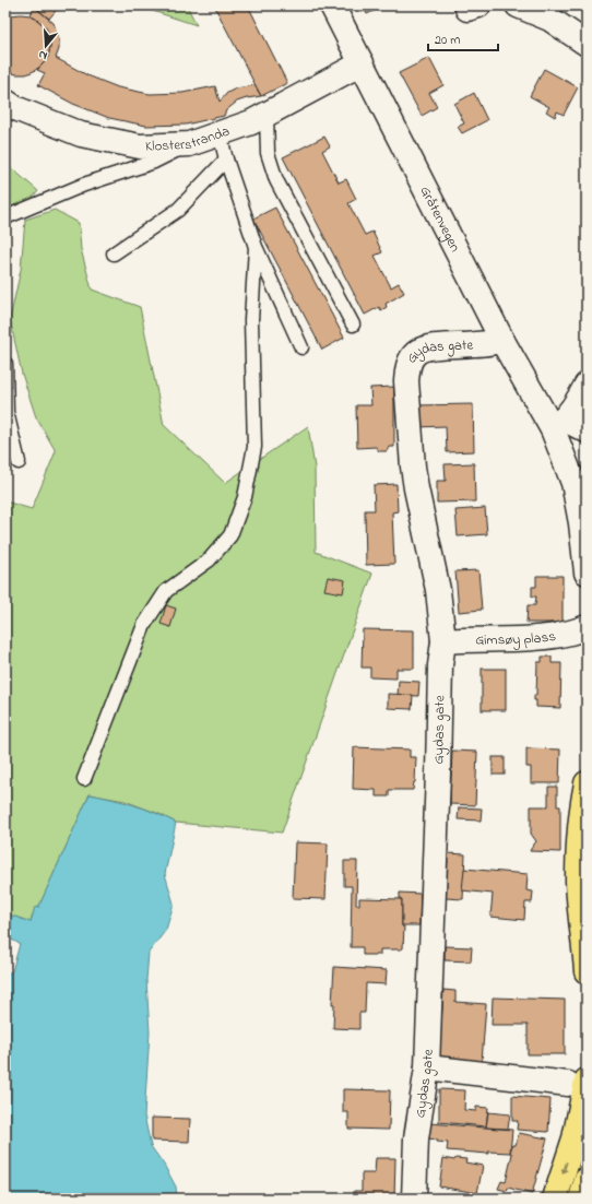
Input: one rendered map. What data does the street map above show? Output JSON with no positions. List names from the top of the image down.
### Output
{
  "streets": {
    "street": [
      "Klosterstranda",
      "Gråtenvegen",
      "Gydas gate",
      "Gimsøy plass"
    ]
  },
  "crossings": [
    ["Klosterstranda", "Gråtenvegen"],
    ["Gråtenvegen", "Gydas gate"],
    ["Gydas gate", "Gimsøy plass"]
  ],
  "scale_bar": "20 m",
  "north": "bottom"
}
